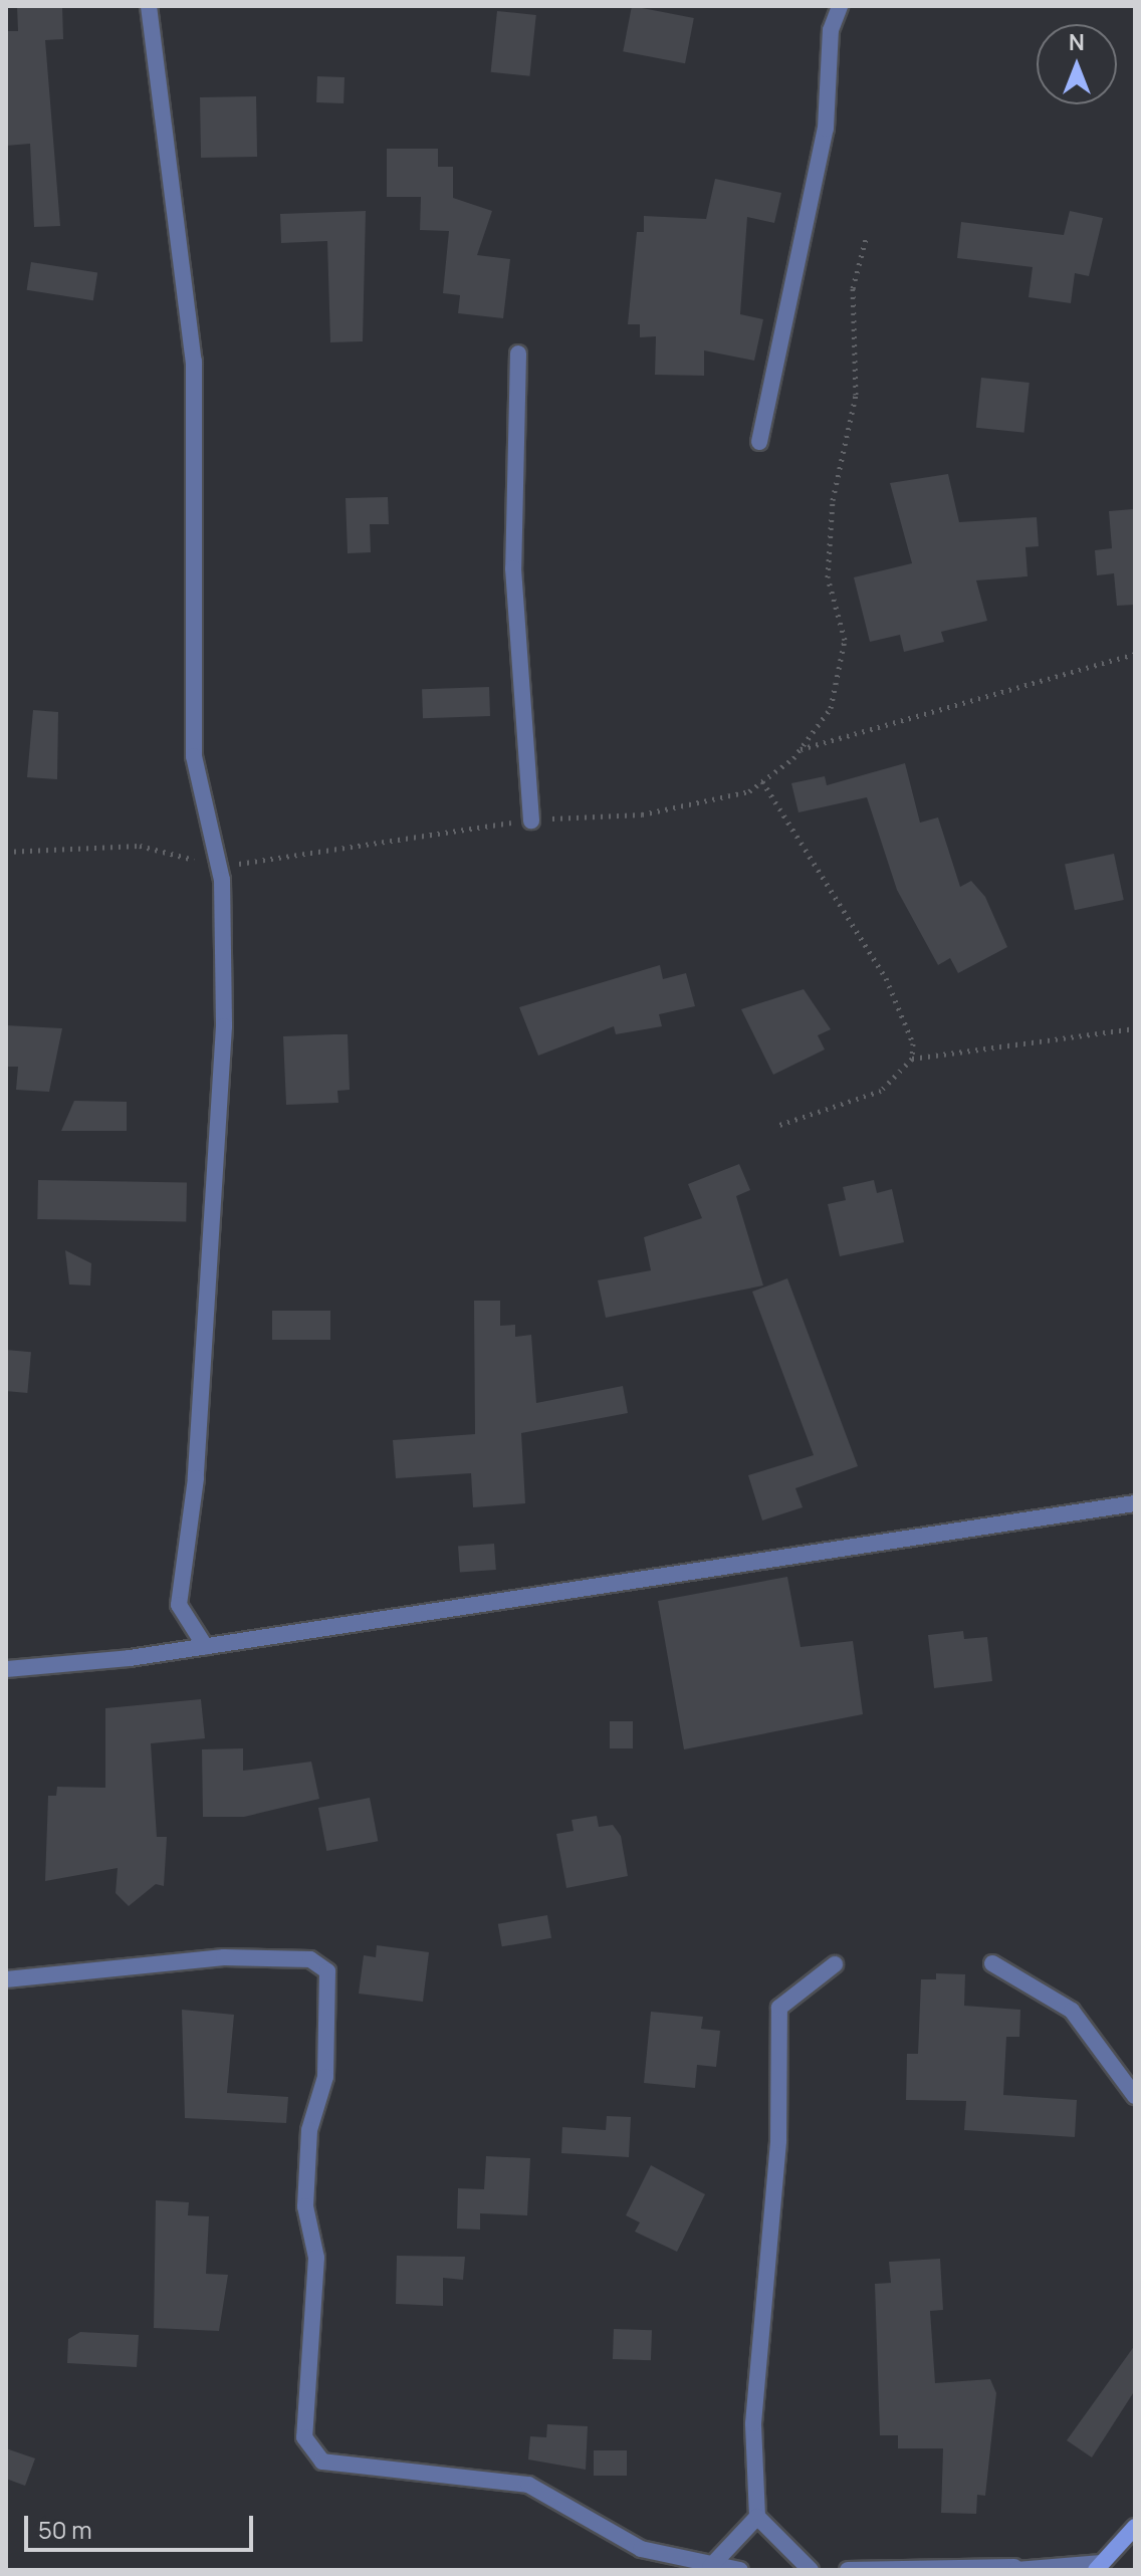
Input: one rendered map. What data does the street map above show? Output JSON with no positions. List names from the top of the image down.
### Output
{
  "scale_bar": "50 m",
  "north": "top"
}
